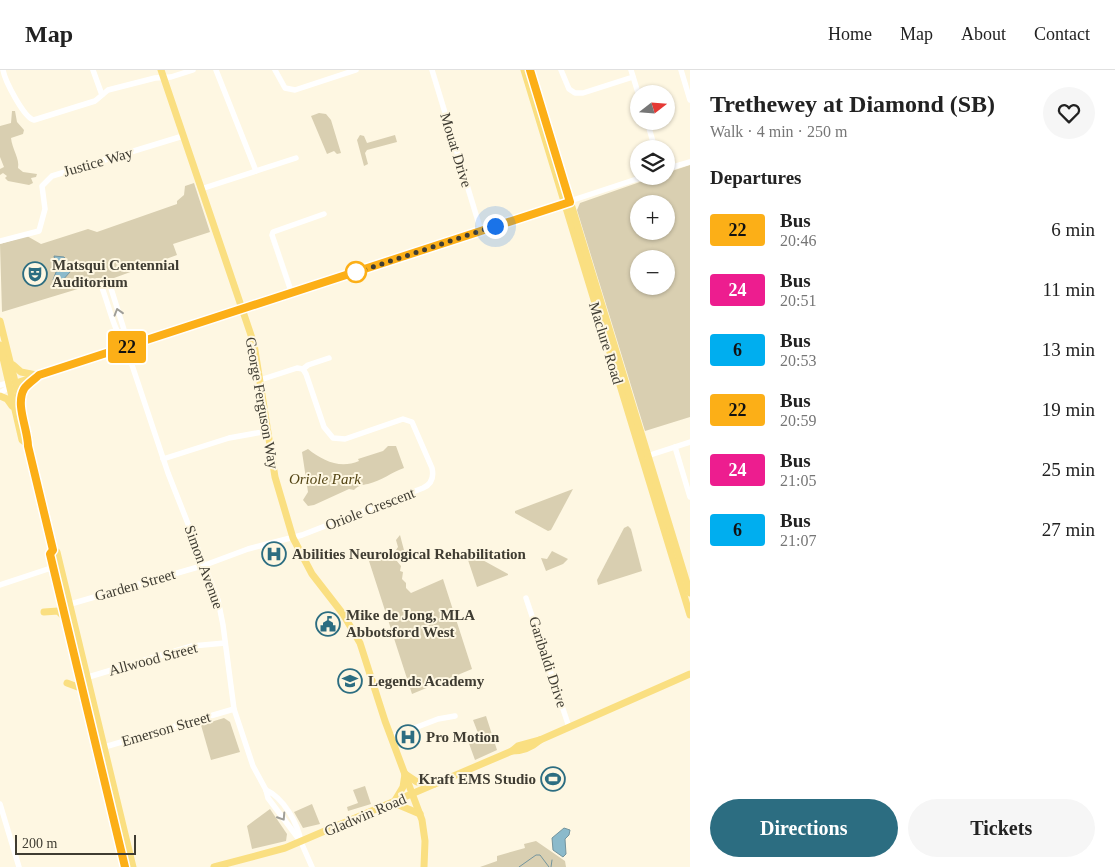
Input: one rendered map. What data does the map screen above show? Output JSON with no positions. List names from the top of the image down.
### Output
{
  "streets": {
    "main road": ["Maclure Road", "George Ferguson Way", "Gladwin Road"],
    "street": [
      "Mouat Drive",
      "Justice Way",
      "Oriole Crescent",
      "Simon Avenue",
      "Garden Street",
      "Allwood Street",
      "Garibaldi Drive",
      "Emerson Street"
    ]
  },
  "crossings": [
    ["Justice Way", "George Ferguson Way"],
    ["George Ferguson Way", "Oriole Crescent"],
    ["George Ferguson Way", "Garden Street"],
    ["George Ferguson Way", "Gladwin Road"],
    ["Oriole Crescent", "Garden Street"],
    ["Simon Avenue", "Garden Street"],
    ["Simon Avenue", "Allwood Street"],
    ["Simon Avenue", "Emerson Street"],
    ["Simon Avenue", "Gladwin Road"],
    ["Garibaldi Drive", "Gladwin Road"]
  ],
  "parks": ["Oriole Park"],
  "places": {
    "theatre": ["Matsqui Centennial Auditorium"],
    "hospital": ["Abilities Neurological Rehabilitation", "Pro Motion"],
    "public building": ["Mike de Jong, MLA Abbotsford West"],
    "school or university": ["Legends Academy"],
    "sports": ["Kraft EMS Studio"]
  },
  "lines": ["bus line 22"],
  "scale_bar": "200 m",
  "north": "right",
  "page": {
    "header": "Map",
    "nav": [
      "Home",
      "Map",
      "About",
      "Contact"
    ],
    "on_map": "22",
    "heading": [
      ["Trethewey at Diamond (SB)", "Walk · 4 min · 250 m"],
      "Departures"
    ],
    "map_buttons": ["+", "−"],
    "list": [
      {
        "mark": "22",
        "name": "Bus",
        "note": "20:46",
        "value": "6 min"
      },
      {
        "mark": "24",
        "name": "Bus",
        "note": "20:51",
        "value": "11 min"
      },
      {
        "mark": "6",
        "name": "Bus",
        "note": "20:53",
        "value": "13 min"
      },
      {
        "mark": "22",
        "name": "Bus",
        "note": "20:59",
        "value": "19 min"
      },
      {
        "mark": "24",
        "name": "Bus",
        "note": "21:05",
        "value": "25 min"
      },
      {
        "mark": "6",
        "name": "Bus",
        "note": "21:07",
        "value": "27 min"
      }
    ],
    "buttons": ["Directions", "Tickets"],
    "scale": "200 m"
  }
}
